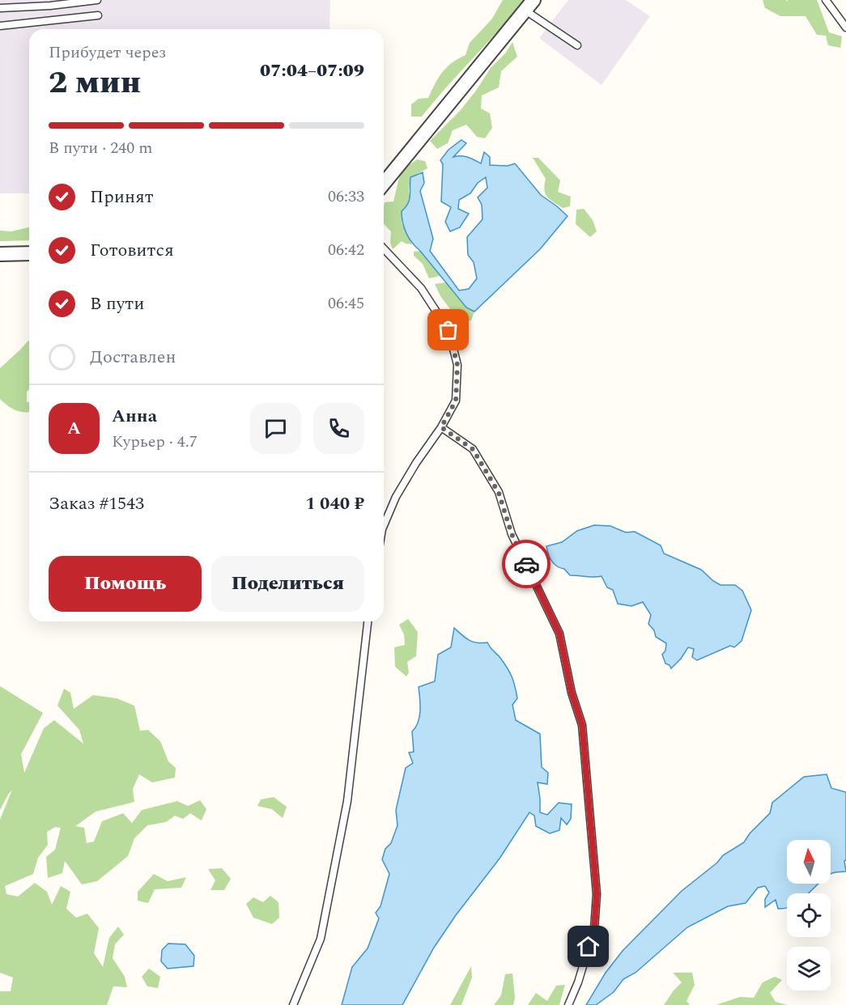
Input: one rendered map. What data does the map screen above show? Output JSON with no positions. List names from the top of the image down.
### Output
{
  "north": "top",
  "page": {
    "heading": ["2 мин", "Прибудет через", "07:04–07:09"],
    "panel": [
      "Анна",
      "Курьер · 4.7",
      "Заказ #1543",
      "1 040 ₽"
    ],
    "bar": "В пути · 240 m",
    "list": [
      ["Принят", "06:33"],
      ["Готовится", "06:42"],
      ["В пути", "06:45"],
      "Доставлен"
    ],
    "round": "А",
    "buttons": ["Помощь", "Поделиться"]
  }
}
